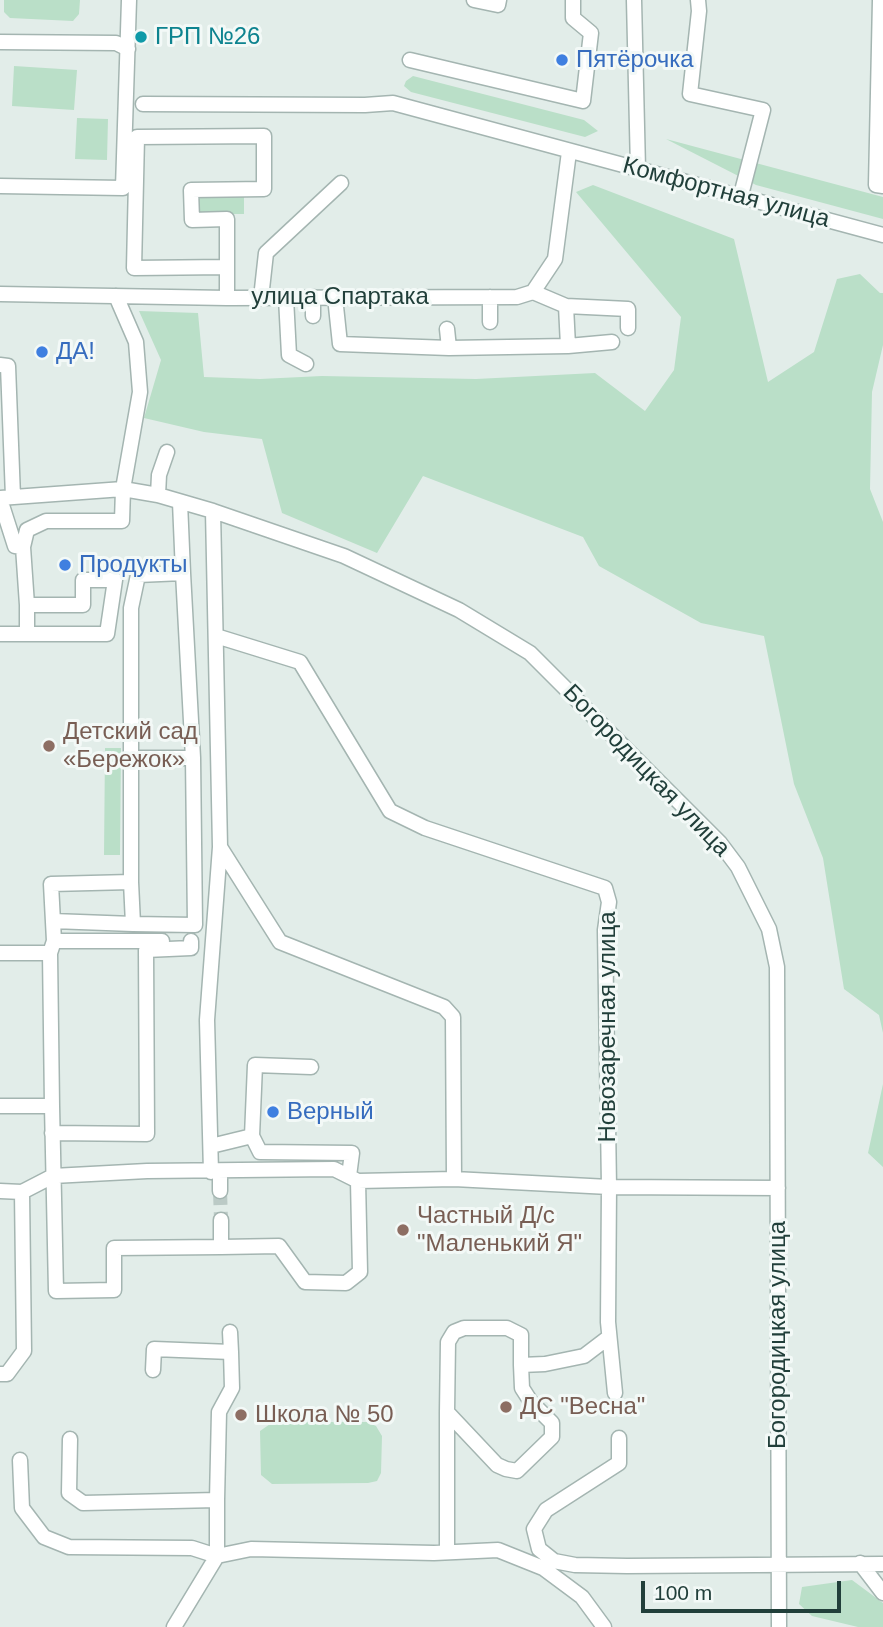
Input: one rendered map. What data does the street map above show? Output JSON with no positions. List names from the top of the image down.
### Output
{
  "streets": {
    "street": [
      "Комфортная улица",
      "улица Спартака",
      "Богородицкая улица",
      "Новозаречная улица"
    ]
  },
  "places": [
    "ГРП №26",
    "Пятёрочка",
    "ДА!",
    "Продукты",
    "Детский сад «Бережок»",
    "Верный",
    "Частный Д/с \"Маленький Я\"",
    "ДС \"Весна\"",
    "Школа № 50"
  ],
  "scale_bar": "100 m"
}
